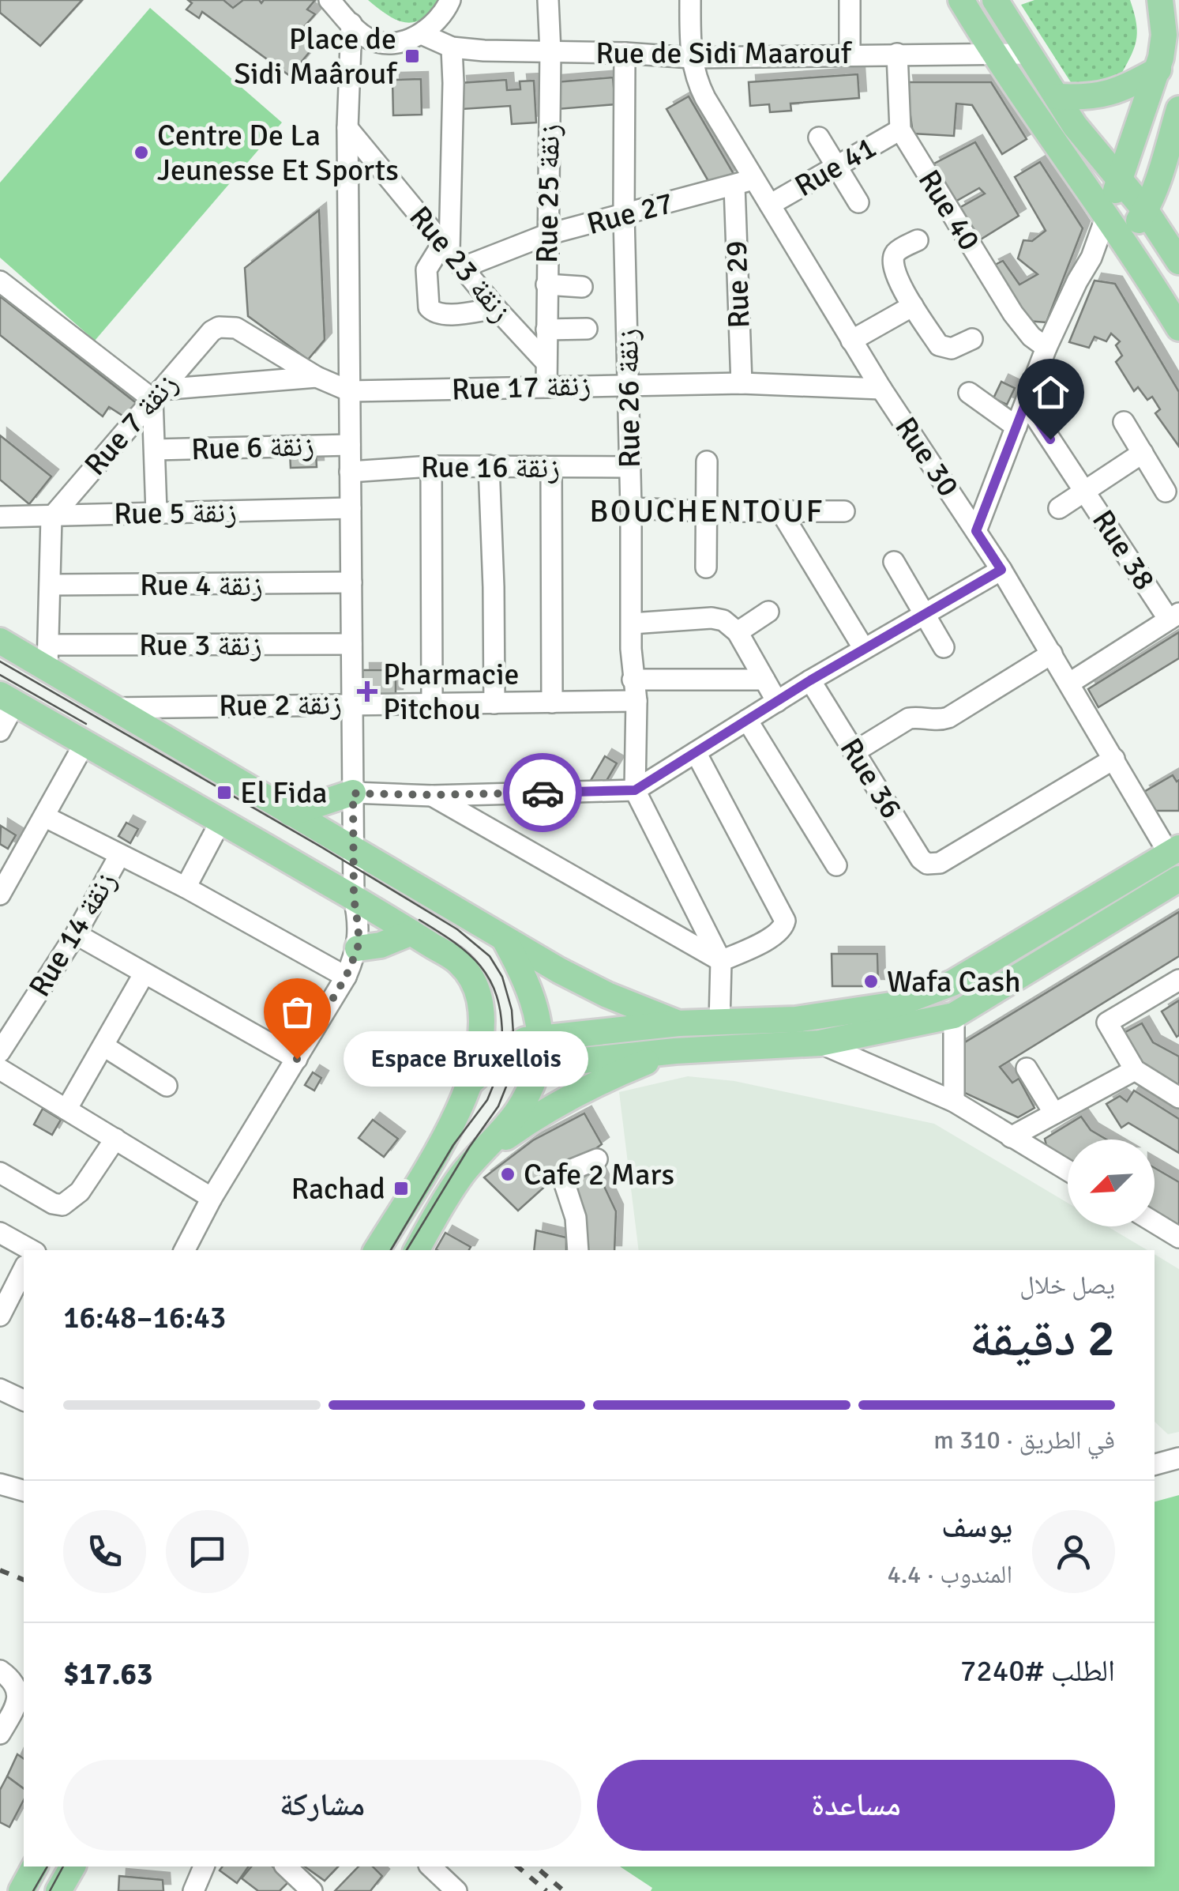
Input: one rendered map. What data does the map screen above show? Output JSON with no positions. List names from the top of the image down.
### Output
{
  "streets": {
    "street": [
      "Rue de Sidi Maarouf",
      "Rue 41",
      "Rue 25 زنقة",
      "Rue 40",
      "Rue 27",
      "Rue 23 زنقة",
      "Rue 29",
      "Rue 17 زنقة",
      "Rue 26 زنقة",
      "Rue 7 زنقة",
      "Rue 6 زنقة",
      "Rue 30",
      "Rue 16 زنقة",
      "Rue 5 زنقة",
      "Rue 38",
      "Rue 4 زنقة",
      "Rue 3 زنقة",
      "Rue 2 زنقة",
      "Rue 36",
      "Rue 14 زنقة"
    ]
  },
  "crossings": [
    ["Rue de Sidi Maarouf", "Rue 25 زنقة"],
    ["Rue de Sidi Maarouf", "Rue 40"],
    ["Rue de Sidi Maarouf", "Rue 26 زنقة"],
    ["Rue de Sidi Maarouf", "Rue 30"],
    ["Rue 41", "Rue 40"],
    ["Rue 41", "Rue 30"],
    ["Rue 25 زنقة", "Rue 27"],
    ["Rue 25 زنقة", "Rue 23 زنقة"],
    ["Rue 25 زنقة", "Rue 17 زنقة"],
    ["Rue 27", "Rue 23 زنقة"],
    ["Rue 27", "Rue 29"],
    ["Rue 27", "Rue 26 زنقة"],
    ["Rue 27", "Rue 30"],
    ["Rue 29", "Rue 17 زنقة"],
    ["Rue 29", "Rue 30"],
    ["Rue 17 زنقة", "Rue 26 زنقة"],
    ["Rue 17 زنقة", "Rue 30"],
    ["Rue 26 زنقة", "Rue 16 زنقة"],
    ["Rue 26 زنقة", "Rue 2 زنقة"],
    ["Rue 7 زنقة", "Rue 5 زنقة"],
    ["Rue 30", "Rue 38"],
    ["Rue 30", "Rue 36"]
  ],
  "districts": ["BOUCHENTOUF"],
  "places": {
    "transit": ["Place de Sidi Maârouf", "El Fida", "Rachad"],
    "other": [
      "Centre De La Jeunesse Et Sports",
      "Wafa Cash",
      "Espace Bruxellois",
      "Cafe 2 Mars"
    ],
    "health": ["Pharmacie Pitchou"]
  },
  "north": "bottom left",
  "page": {
    "bubble": "Espace Bruxellois",
    "heading": ["2 دقيقة", "يصل خلال", "16:43–16:48"],
    "panel": [
      "يوسف",
      "المندوب · 4.4",
      "الطلب #7240",
      "$17.63"
    ],
    "bar": "في الطريق · 310 m",
    "buttons": ["مساعدة", "مشاركة"]
  }
}
